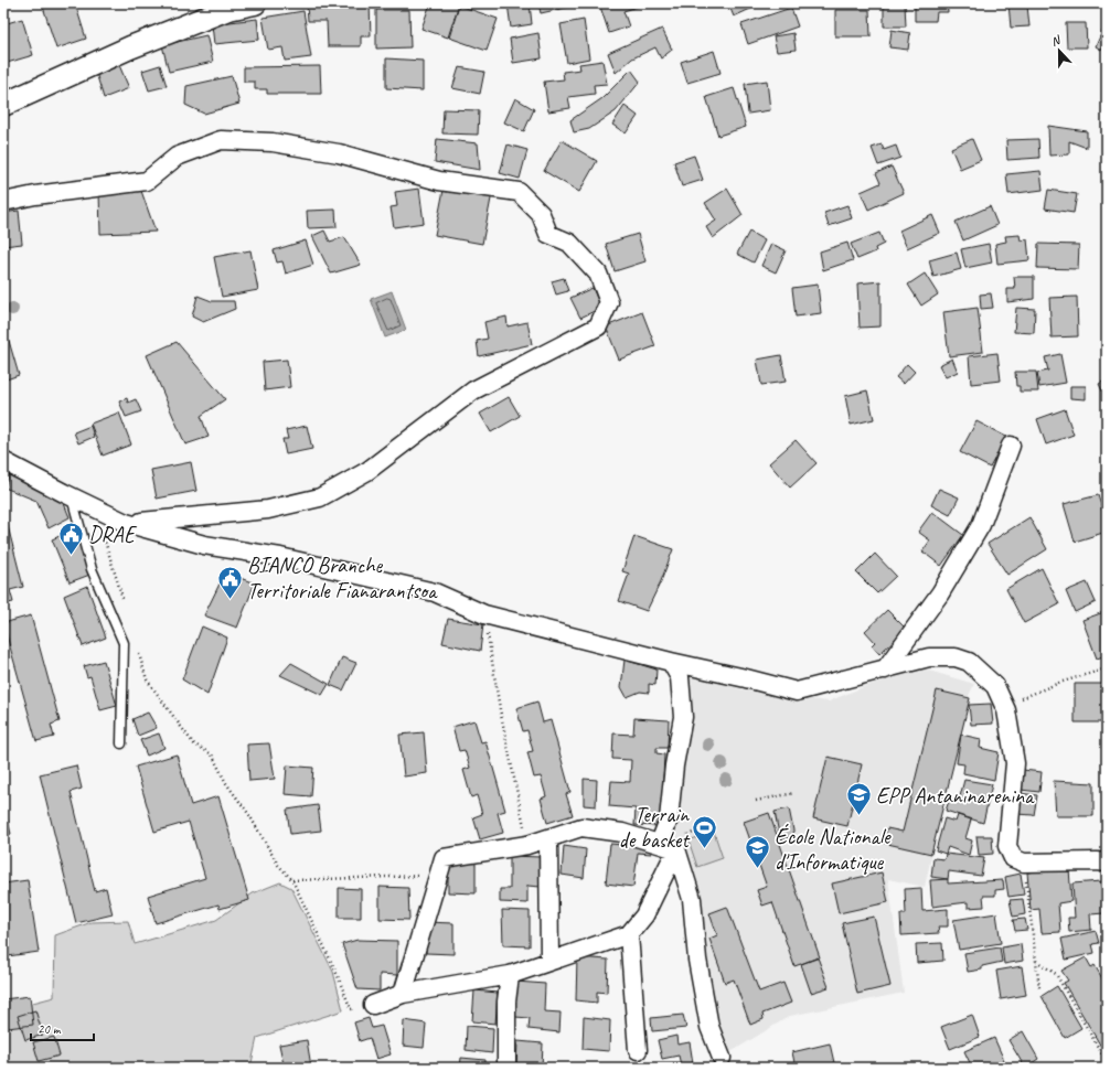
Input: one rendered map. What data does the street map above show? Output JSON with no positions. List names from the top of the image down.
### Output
{
  "places": {
    "public building": ["DRAE", "BIANCO Branche Territoriale Fianarantsoa"],
    "school or university": ["EPP Antaninarenina", "École Nationale d'Informatique"],
    "sports": ["Terrain de basket"]
  },
  "scale_bar": "20 m",
  "north": "top"
}
